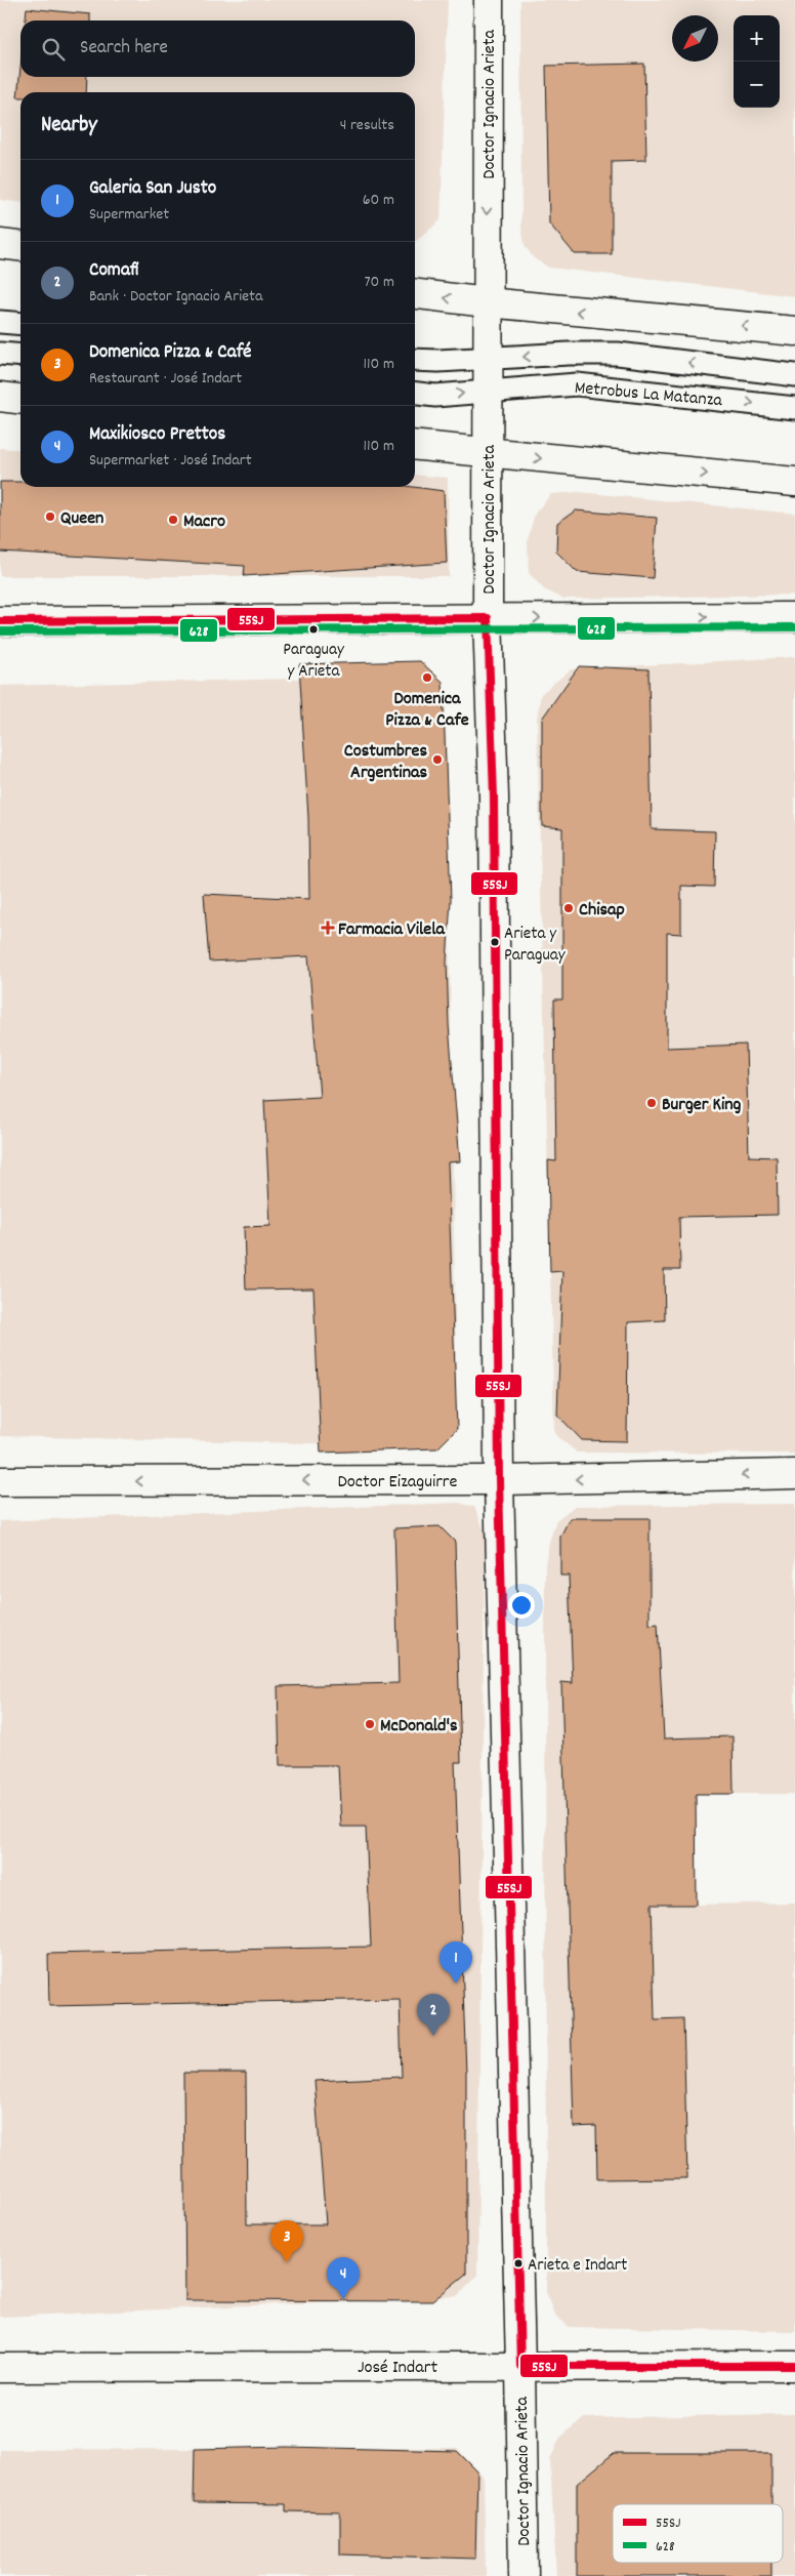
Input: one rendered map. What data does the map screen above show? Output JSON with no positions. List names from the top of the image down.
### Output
{
  "streets": {
    "main road": ["Doctor Ignacio Arieta", "Doctor Eizaguirre", "José Indart"],
    "lane": ["Metrobus La Matanza"]
  },
  "crossings": [
    ["Doctor Ignacio Arieta", "Metrobus La Matanza"],
    ["Doctor Ignacio Arieta", "Doctor Eizaguirre"],
    ["Doctor Ignacio Arieta", "José Indart"]
  ],
  "one_way": ["Doctor Eizaguirre"],
  "places": {
    "other": [
      "Queen",
      "Macro",
      "Paraguay y Arieta",
      "Domenica Pizza & Cafe",
      "Costumbres Argentinas",
      "Chisap",
      "Arieta y Paraguay",
      "Burger King",
      "McDonald's",
      "Arieta e Indart"
    ],
    "health": ["Farmacia Vilela"]
  },
  "lines": ["transit line 55SJ", "transit line 628"],
  "legend": ["55SJ", "628"],
  "north": "bottom left",
  "page": {
    "map_buttons": ["+", "−"],
    "search": "Search here",
    "heading": ["Nearby", "4 results"],
    "list": [
      {
        "mark": "1",
        "name": "Galeria San Justo",
        "note": "Supermarket",
        "value": "60 m"
      },
      {
        "mark": "2",
        "name": "Comafi",
        "note": "Bank · Doctor Ignacio Arieta",
        "value": "70 m"
      },
      {
        "mark": "3",
        "name": "Domenica Pizza & Café",
        "note": "Restaurant · José Indart",
        "value": "110 m"
      },
      {
        "mark": "4",
        "name": "Maxikiosco Prettos",
        "note": "Supermarket · José Indart",
        "value": "110 m"
      }
    ],
    "pins": [
      "1",
      "2",
      "3",
      "4"
    ]
  }
}
